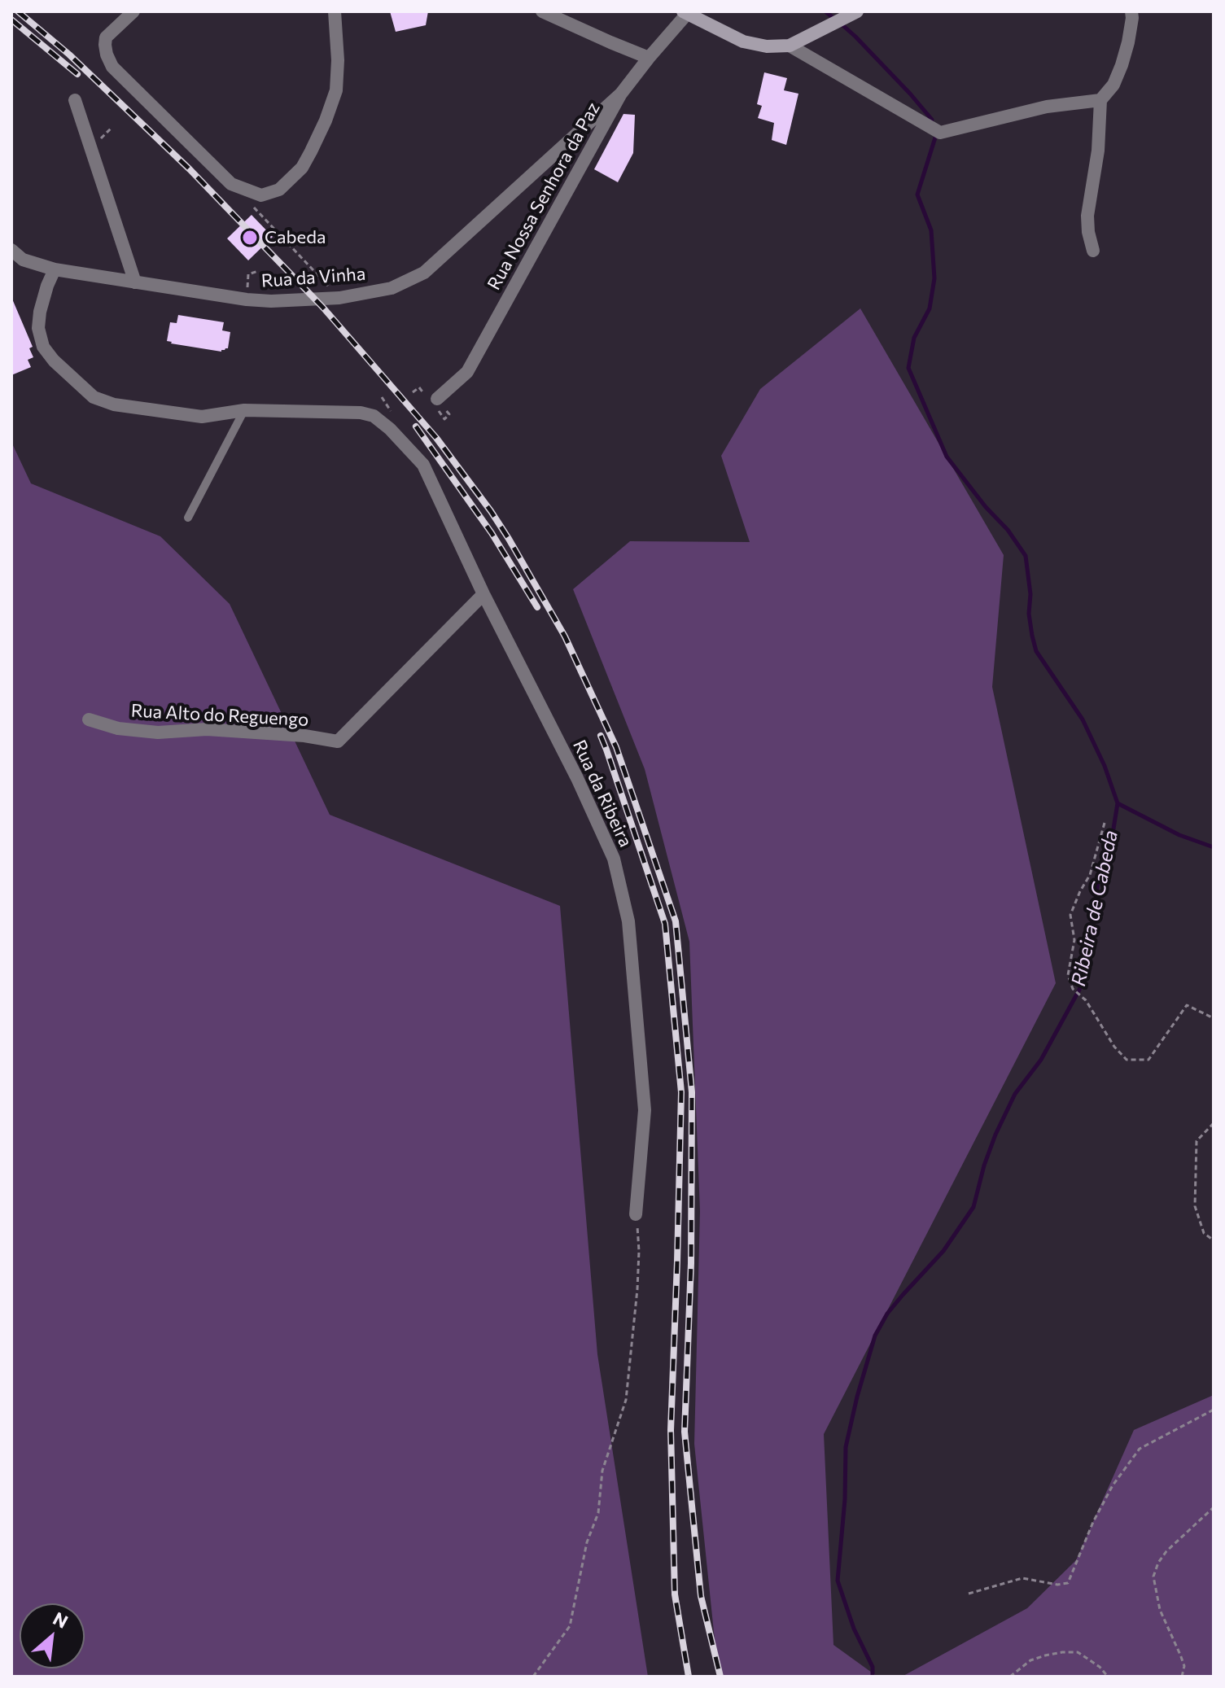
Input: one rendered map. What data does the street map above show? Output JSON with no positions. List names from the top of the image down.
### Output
{
  "streets": {
    "street": [
      "Rua Nossa Senhora da Paz",
      "Rua da Vinha",
      "Rua Alto do Reguengo",
      "Rua da Ribeira"
    ]
  },
  "crossings": [
    ["Rua Nossa Senhora da Paz", "Rua da Vinha"],
    ["Rua Alto do Reguengo", "Rua da Ribeira"]
  ],
  "water": ["Ribeira de Cabeda"],
  "places": ["Cabeda"],
  "north": "top right"
}
